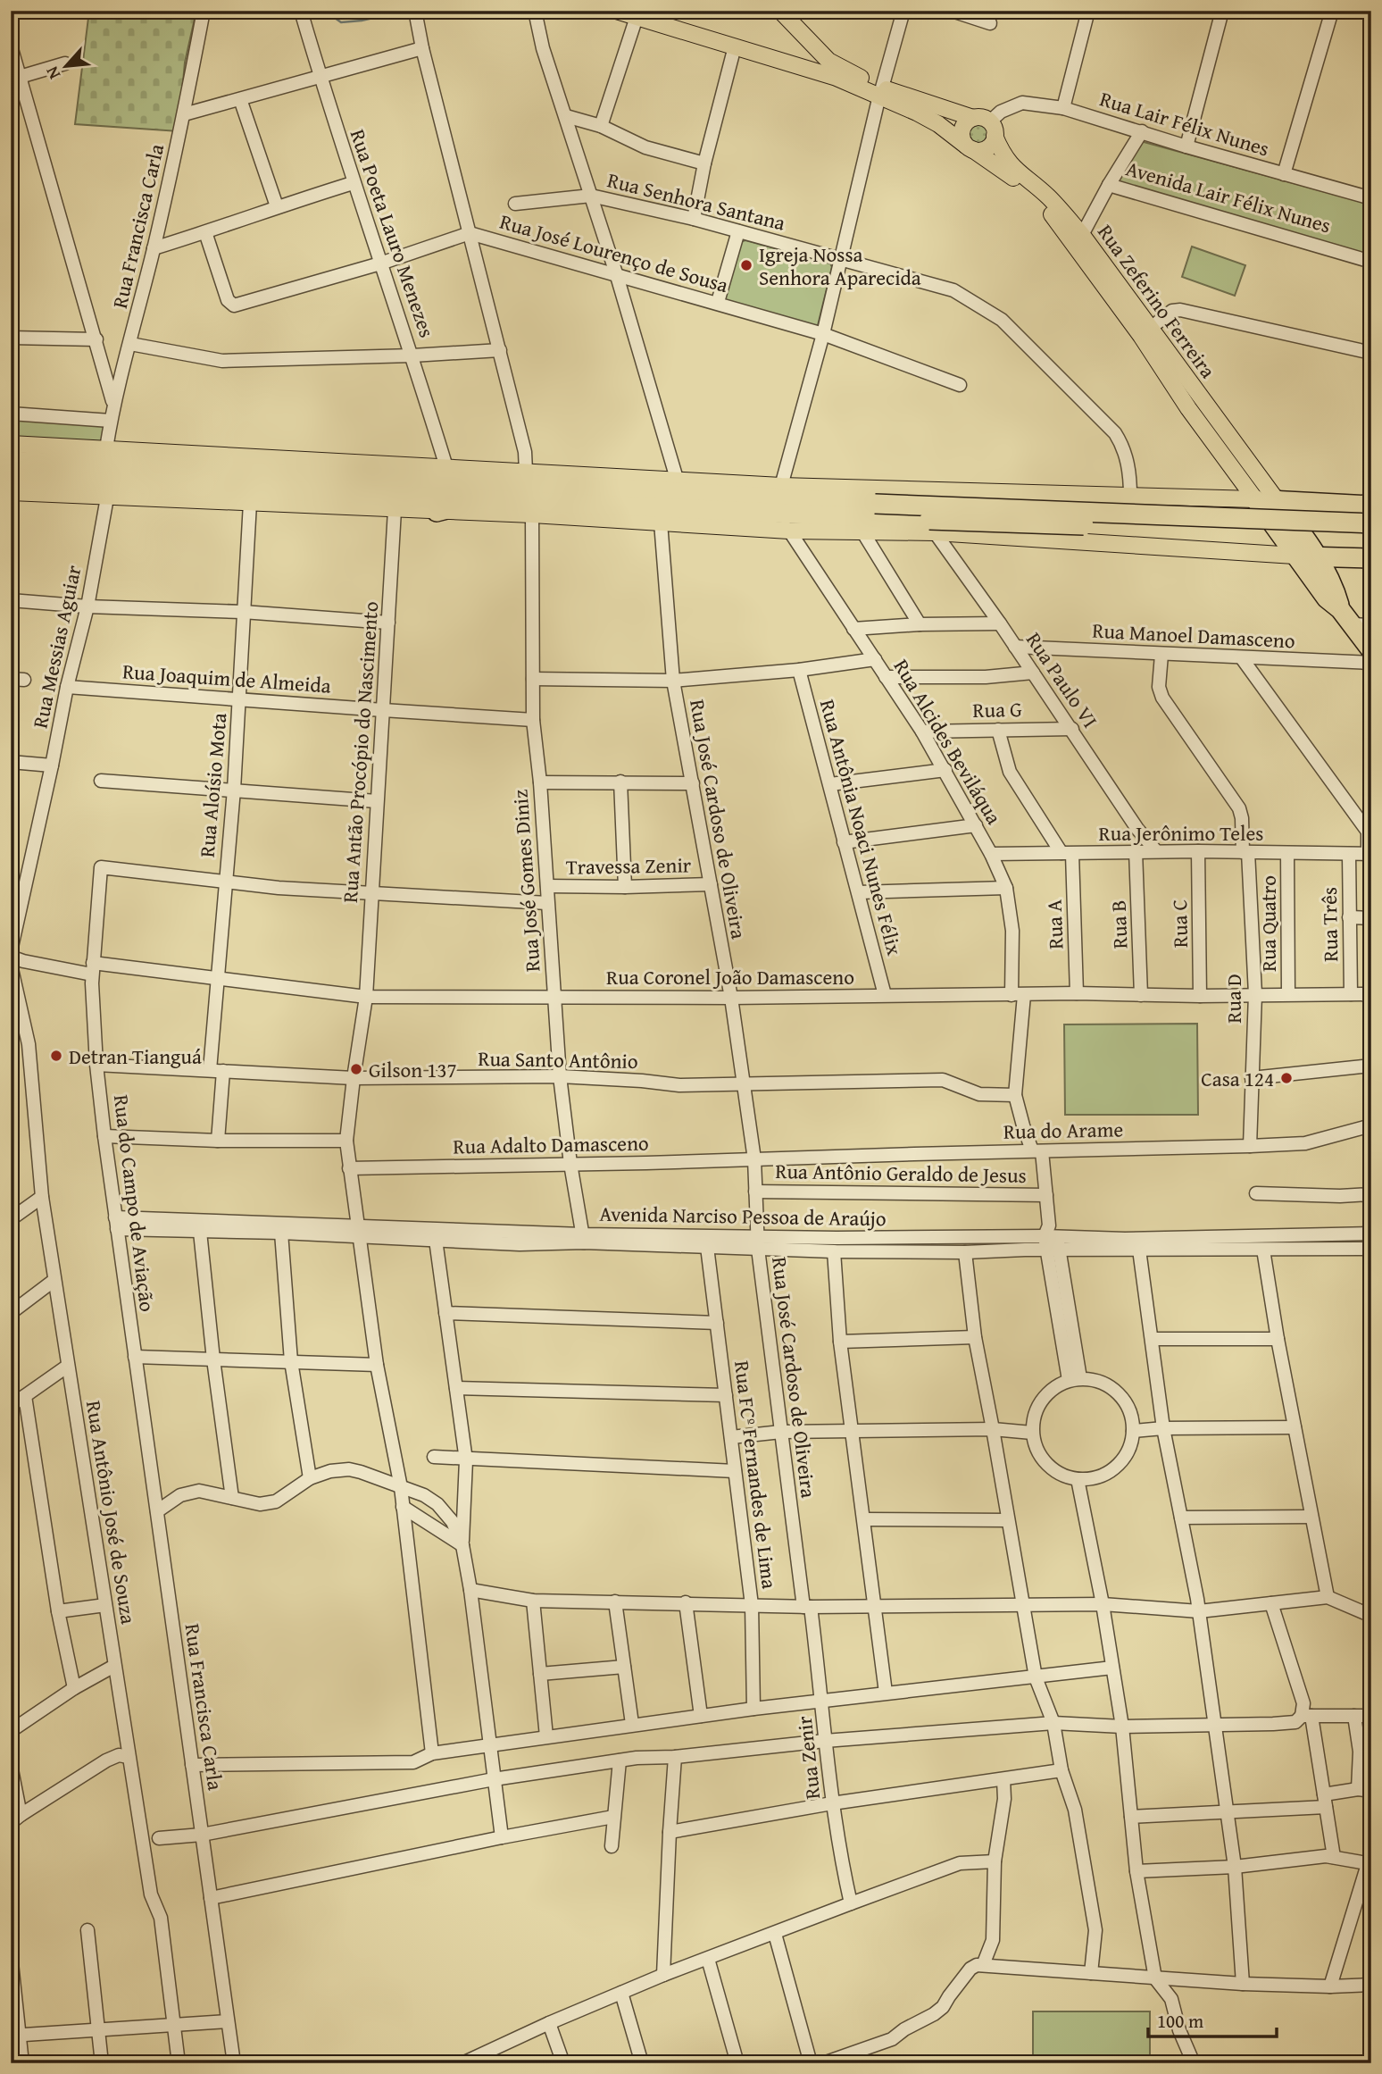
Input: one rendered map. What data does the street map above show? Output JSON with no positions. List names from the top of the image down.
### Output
{
  "streets": {
    "main road": ["Rua Zeferino Ferreira"],
    "street": [
      "Rua Lair Félix Nunes",
      "Avenida Lair Félix Nunes",
      "Rua Senhora Santana",
      "Rua Francisca Carla",
      "Rua Poeta Lauro Menezes",
      "Rua José Lourenço de Sousa",
      "Rua Manoel Damasceno",
      "Rua Messias Aguiar",
      "Rua Joaquim de Almeida",
      "Rua Paulo VI",
      "Rua G",
      "Rua Alcides Beviláqua",
      "Rua Antão Procópio do Nascimento",
      "Rua Aloísio Mota",
      "Rua José Cardoso de Oliveira",
      "Rua Antônia Noaci Nunes Félix",
      "Rua Jerônimo Teles",
      "Travessa Zenir",
      "Rua José Gomes Diniz",
      "Rua C",
      "Rua Quatro",
      "Rua A",
      "Rua B",
      "Rua Três",
      "Rua Coronel João Damasceno",
      "Rua D",
      "Rua Santo Antônio",
      "Rua do Arame",
      "Rua Adalto Damasceno",
      "Rua Antônio Geraldo de Jesus",
      "Rua do Campo de Aviação",
      "Avenida Narciso Pessoa de Araújo",
      "Rua FCº Fernandes de Lima",
      "Rua Antônio José de Souza",
      "Rua Zenir"
    ]
  },
  "crossings": [
    ["Rua Lair Félix Nunes", "Rua Zeferino Ferreira"],
    ["Rua Francisca Carla", "Rua do Campo de Aviação"],
    ["Rua Manoel Damasceno", "Rua Paulo VI"],
    ["Rua Manoel Damasceno", "Rua D"],
    ["Rua Messias Aguiar", "Rua Joaquim de Almeida"],
    ["Rua Joaquim de Almeida", "Rua Antão Procópio do Nascimento"],
    ["Rua Joaquim de Almeida", "Rua Aloísio Mota"],
    ["Rua Joaquim de Almeida", "Rua José Gomes Diniz"],
    ["Rua Paulo VI", "Rua G"],
    ["Rua Paulo VI", "Rua Jerônimo Teles"],
    ["Rua G", "Rua Alcides Beviláqua"],
    ["Rua Alcides Beviláqua", "Rua Jerônimo Teles"],
    ["Rua Alcides Beviláqua", "Rua Coronel João Damasceno"],
    ["Rua Alcides Beviláqua", "Rua Santo Antônio"],
    ["Rua Alcides Beviláqua", "Rua do Arame"],
    ["Rua Alcides Beviláqua", "Rua Antônio Geraldo de Jesus"],
    ["Rua Alcides Beviláqua", "Avenida Narciso Pessoa de Araújo"],
    ["Rua Antão Procópio do Nascimento", "Rua Coronel João Damasceno"],
    ["Rua Antão Procópio do Nascimento", "Rua Santo Antônio"],
    ["Rua Antão Procópio do Nascimento", "Rua Adalto Damasceno"],
    ["Rua Antão Procópio do Nascimento", "Avenida Narciso Pessoa de Araújo"],
    ["Rua Aloísio Mota", "Rua Coronel João Damasceno"],
    ["Rua Aloísio Mota", "Rua Santo Antônio"],
    ["Rua Aloísio Mota", "Rua do Campo de Aviação"],
    ["Rua José Cardoso de Oliveira", "Travessa Zenir"],
    ["Rua José Cardoso de Oliveira", "Rua Coronel João Damasceno"],
    ["Rua José Cardoso de Oliveira", "Rua Santo Antônio"],
    ["Rua José Cardoso de Oliveira", "Rua do Arame"],
    ["Rua José Cardoso de Oliveira", "Rua Adalto Damasceno"],
    ["Rua José Cardoso de Oliveira", "Rua Antônio Geraldo de Jesus"],
    ["Rua José Cardoso de Oliveira", "Avenida Narciso Pessoa de Araújo"],
    ["Rua José Cardoso de Oliveira", "Rua Zenir"],
    ["Rua Antônia Noaci Nunes Félix", "Rua Coronel João Damasceno"],
    ["Rua Jerônimo Teles", "Rua C"],
    ["Rua Jerônimo Teles", "Rua Quatro"],
    ["Rua Jerônimo Teles", "Rua A"],
    ["Rua Jerônimo Teles", "Rua B"],
    ["Rua Jerônimo Teles", "Rua Três"],
    ["Rua Jerônimo Teles", "Rua D"],
    ["Travessa Zenir", "Rua José Gomes Diniz"],
    ["Rua José Gomes Diniz", "Rua Coronel João Damasceno"],
    ["Rua José Gomes Diniz", "Rua Santo Antônio"],
    ["Rua José Gomes Diniz", "Rua Adalto Damasceno"],
    ["Rua José Gomes Diniz", "Avenida Narciso Pessoa de Araújo"],
    ["Rua C", "Rua Coronel João Damasceno"],
    ["Rua Quatro", "Rua Coronel João Damasceno"],
    ["Rua A", "Rua Coronel João Damasceno"],
    ["Rua B", "Rua Coronel João Damasceno"],
    ["Rua Três", "Rua Coronel João Damasceno"],
    ["Rua Coronel João Damasceno", "Rua D"],
    ["Rua Coronel João Damasceno", "Rua do Campo de Aviação"],
    ["Rua D", "Rua do Arame"],
    ["Rua Santo Antônio", "Rua do Campo de Aviação"],
    ["Rua do Arame", "Rua Adalto Damasceno"],
    ["Rua do Campo de Aviação", "Avenida Narciso Pessoa de Araújo"],
    ["Avenida Narciso Pessoa de Araújo", "Rua FCº Fernandes de Lima"]
  ],
  "places": [
    "Igreja Nossa Senhora Aparecida",
    "Detran Tianguá",
    "Gilson 137",
    "Casa 124"
  ],
  "scale_bar": "100 m",
  "north": "bottom left"
}
